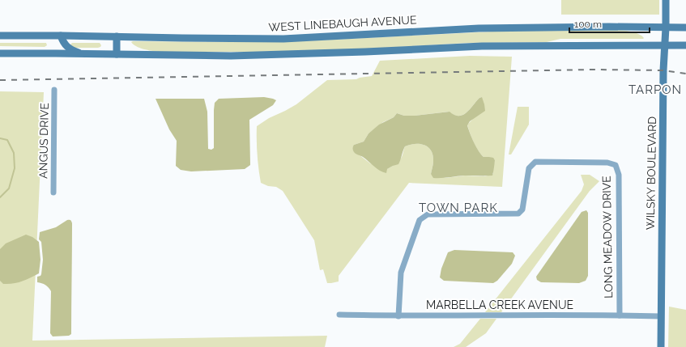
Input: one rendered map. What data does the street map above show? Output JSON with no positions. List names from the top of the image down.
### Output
{
  "streets": {
    "main road": ["WEST LINEBAUGH AVENUE", "WILSKY BOULEVARD"],
    "street": ["ANGUS DRIVE", "LONG MEADOW DRIVE", "MARBELLA CREEK AVENUE"]
  },
  "crossings": [
    ["WEST LINEBAUGH AVENUE", "WILSKY BOULEVARD"],
    ["WILSKY BOULEVARD", "MARBELLA CREEK AVENUE"],
    ["LONG MEADOW DRIVE", "MARBELLA CREEK AVENUE"]
  ],
  "districts": ["TARPON", "TOWN PARK"],
  "scale_bar": "100 m"
}
